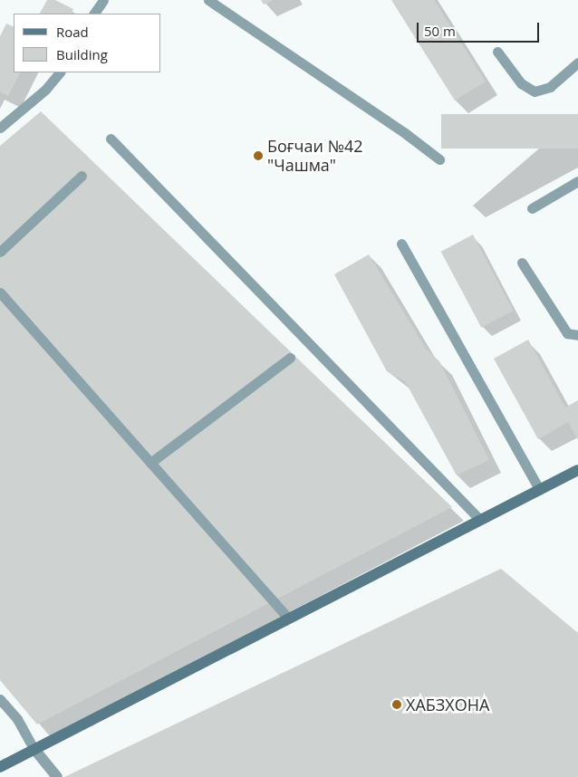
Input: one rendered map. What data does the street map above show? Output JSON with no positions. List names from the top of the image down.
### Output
{
  "places": ["Боғчаи №42 \"Чашма\"", "ХАБЗХОНА"],
  "legend": ["Road", "Building"],
  "scale_bar": "50 m"
}
